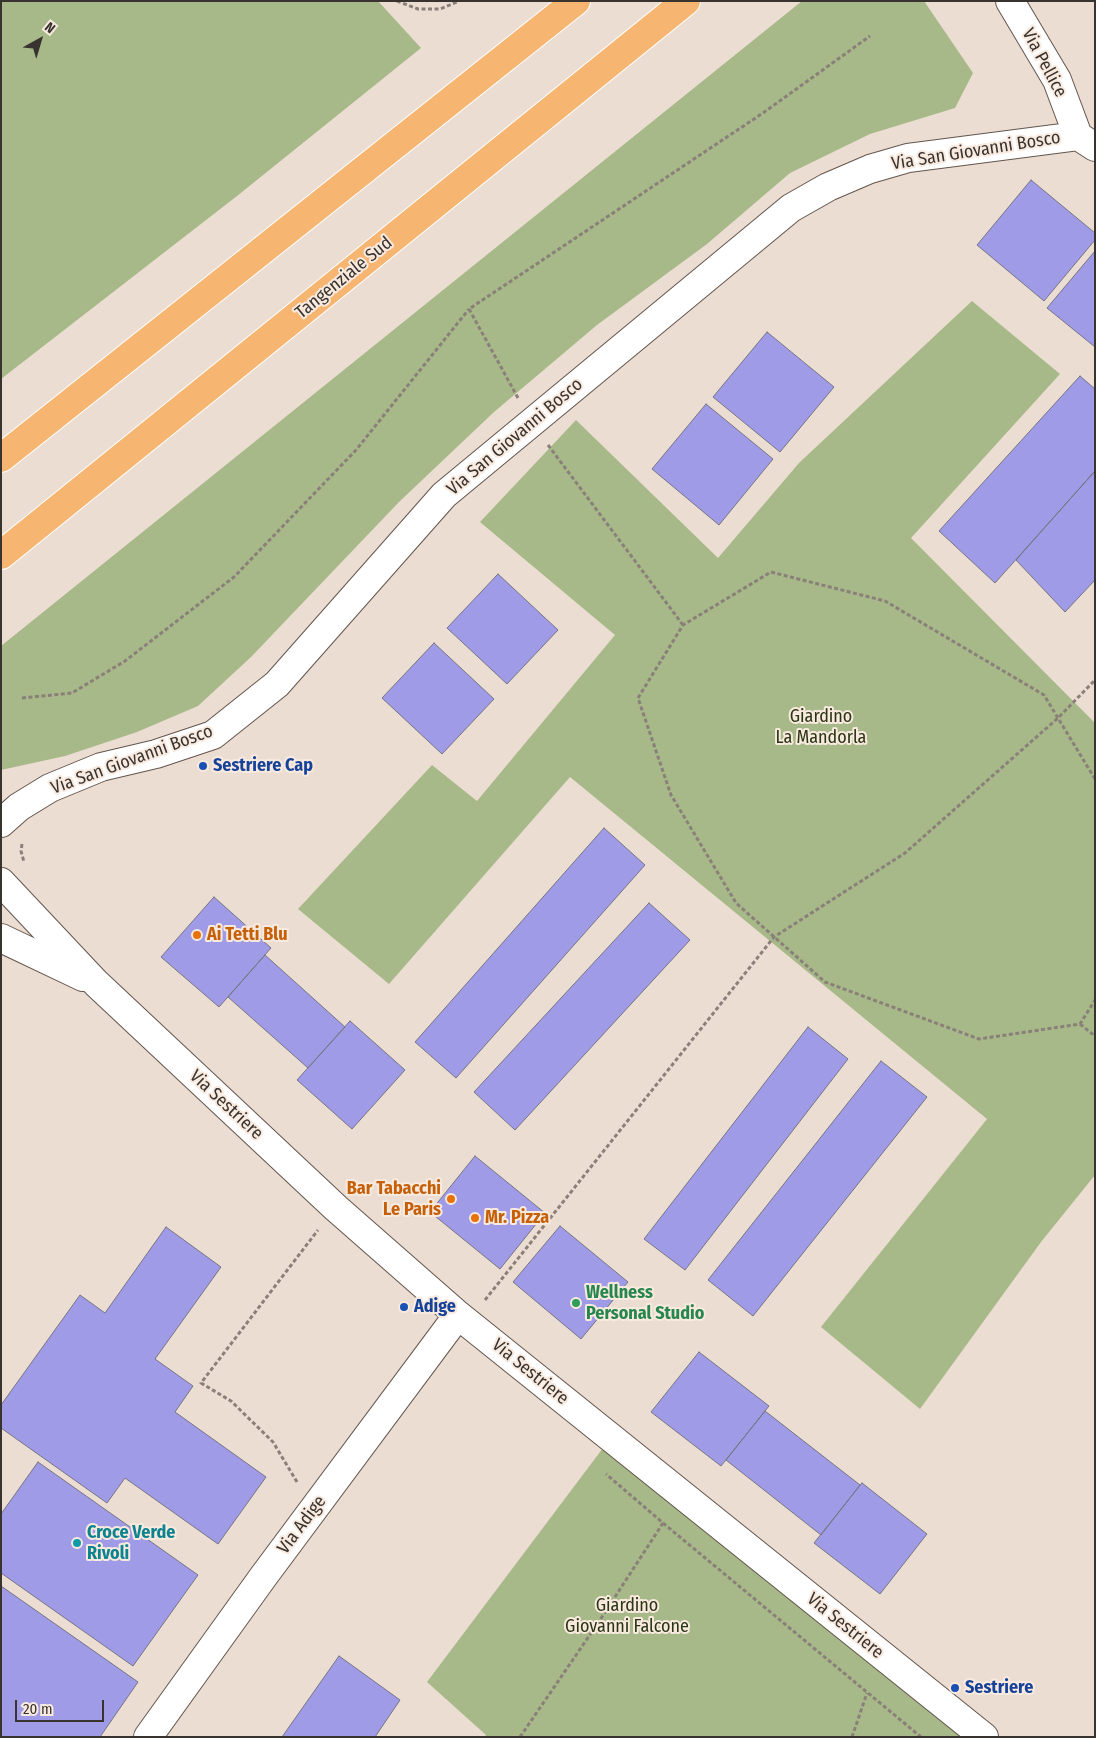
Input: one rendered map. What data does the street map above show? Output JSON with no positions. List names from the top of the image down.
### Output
{
  "streets": {
    "highway": ["Tangenziale Sud"],
    "street": [
      "Via Pellice",
      "Via San Giovanni Bosco",
      "Via Sestriere",
      "Via Adige"
    ]
  },
  "crossings": [
    ["Via Pellice", "Via San Giovanni Bosco"],
    ["Via Sestriere", "Via Adige"]
  ],
  "parks": ["Giardino La Mandorla", "Giardino Giovanni Falcone"],
  "places": [
    "Sestriere Cap",
    "Ai Tetti Blu",
    "Bar Tabacchi Le Paris",
    "Mr. Pizza",
    "Wellness Personal Studio",
    "Adige",
    "Croce Verde Rivoli",
    "Sestriere"
  ],
  "scale_bar": "20 m",
  "north": "top right"
}
